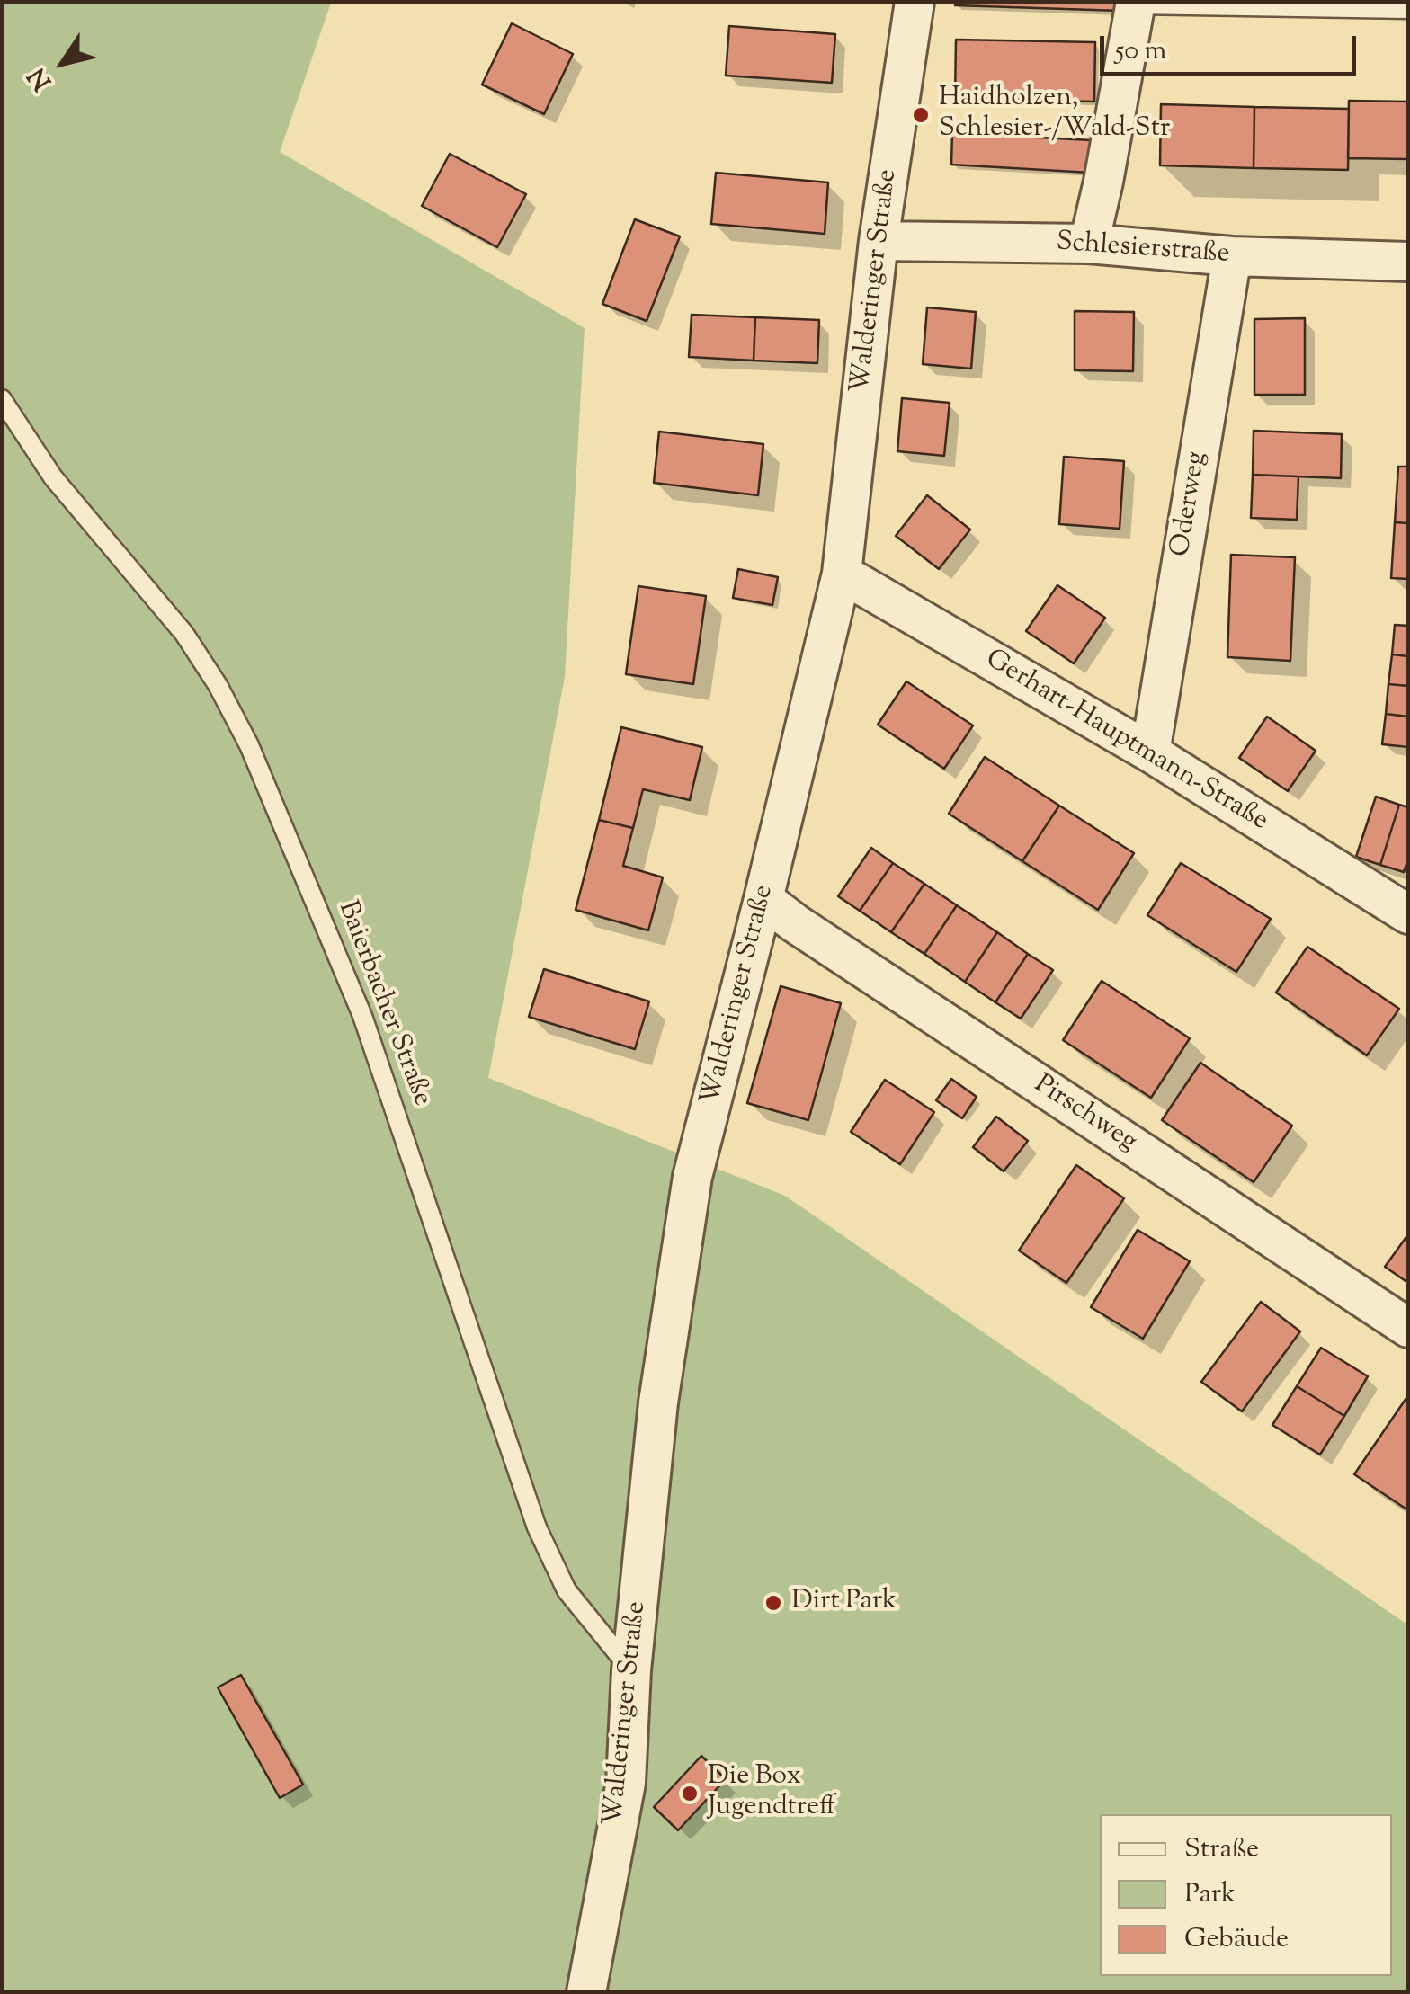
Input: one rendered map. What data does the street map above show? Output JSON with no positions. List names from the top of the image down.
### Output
{
  "streets": {
    "street": [
      "Schlesierstraße",
      "Walderinger Straße",
      "Oderweg",
      "Gerhart-Hauptmann-Straße",
      "Pirschweg"
    ],
    "lane": ["Baierbacher Straße"]
  },
  "crossings": [
    ["Schlesierstraße", "Walderinger Straße"],
    ["Schlesierstraße", "Oderweg"],
    ["Walderinger Straße", "Gerhart-Hauptmann-Straße"],
    ["Walderinger Straße", "Baierbacher Straße"],
    ["Walderinger Straße", "Pirschweg"],
    ["Oderweg", "Gerhart-Hauptmann-Straße"]
  ],
  "places": ["Haidholzen, Schlesier-/Wald-Str", "Dirt Park", "Die Box Jugendtreff"],
  "legend": ["Straße", "Park", "Gebäude"],
  "scale_bar": "50 m",
  "north": "bottom left"
}
